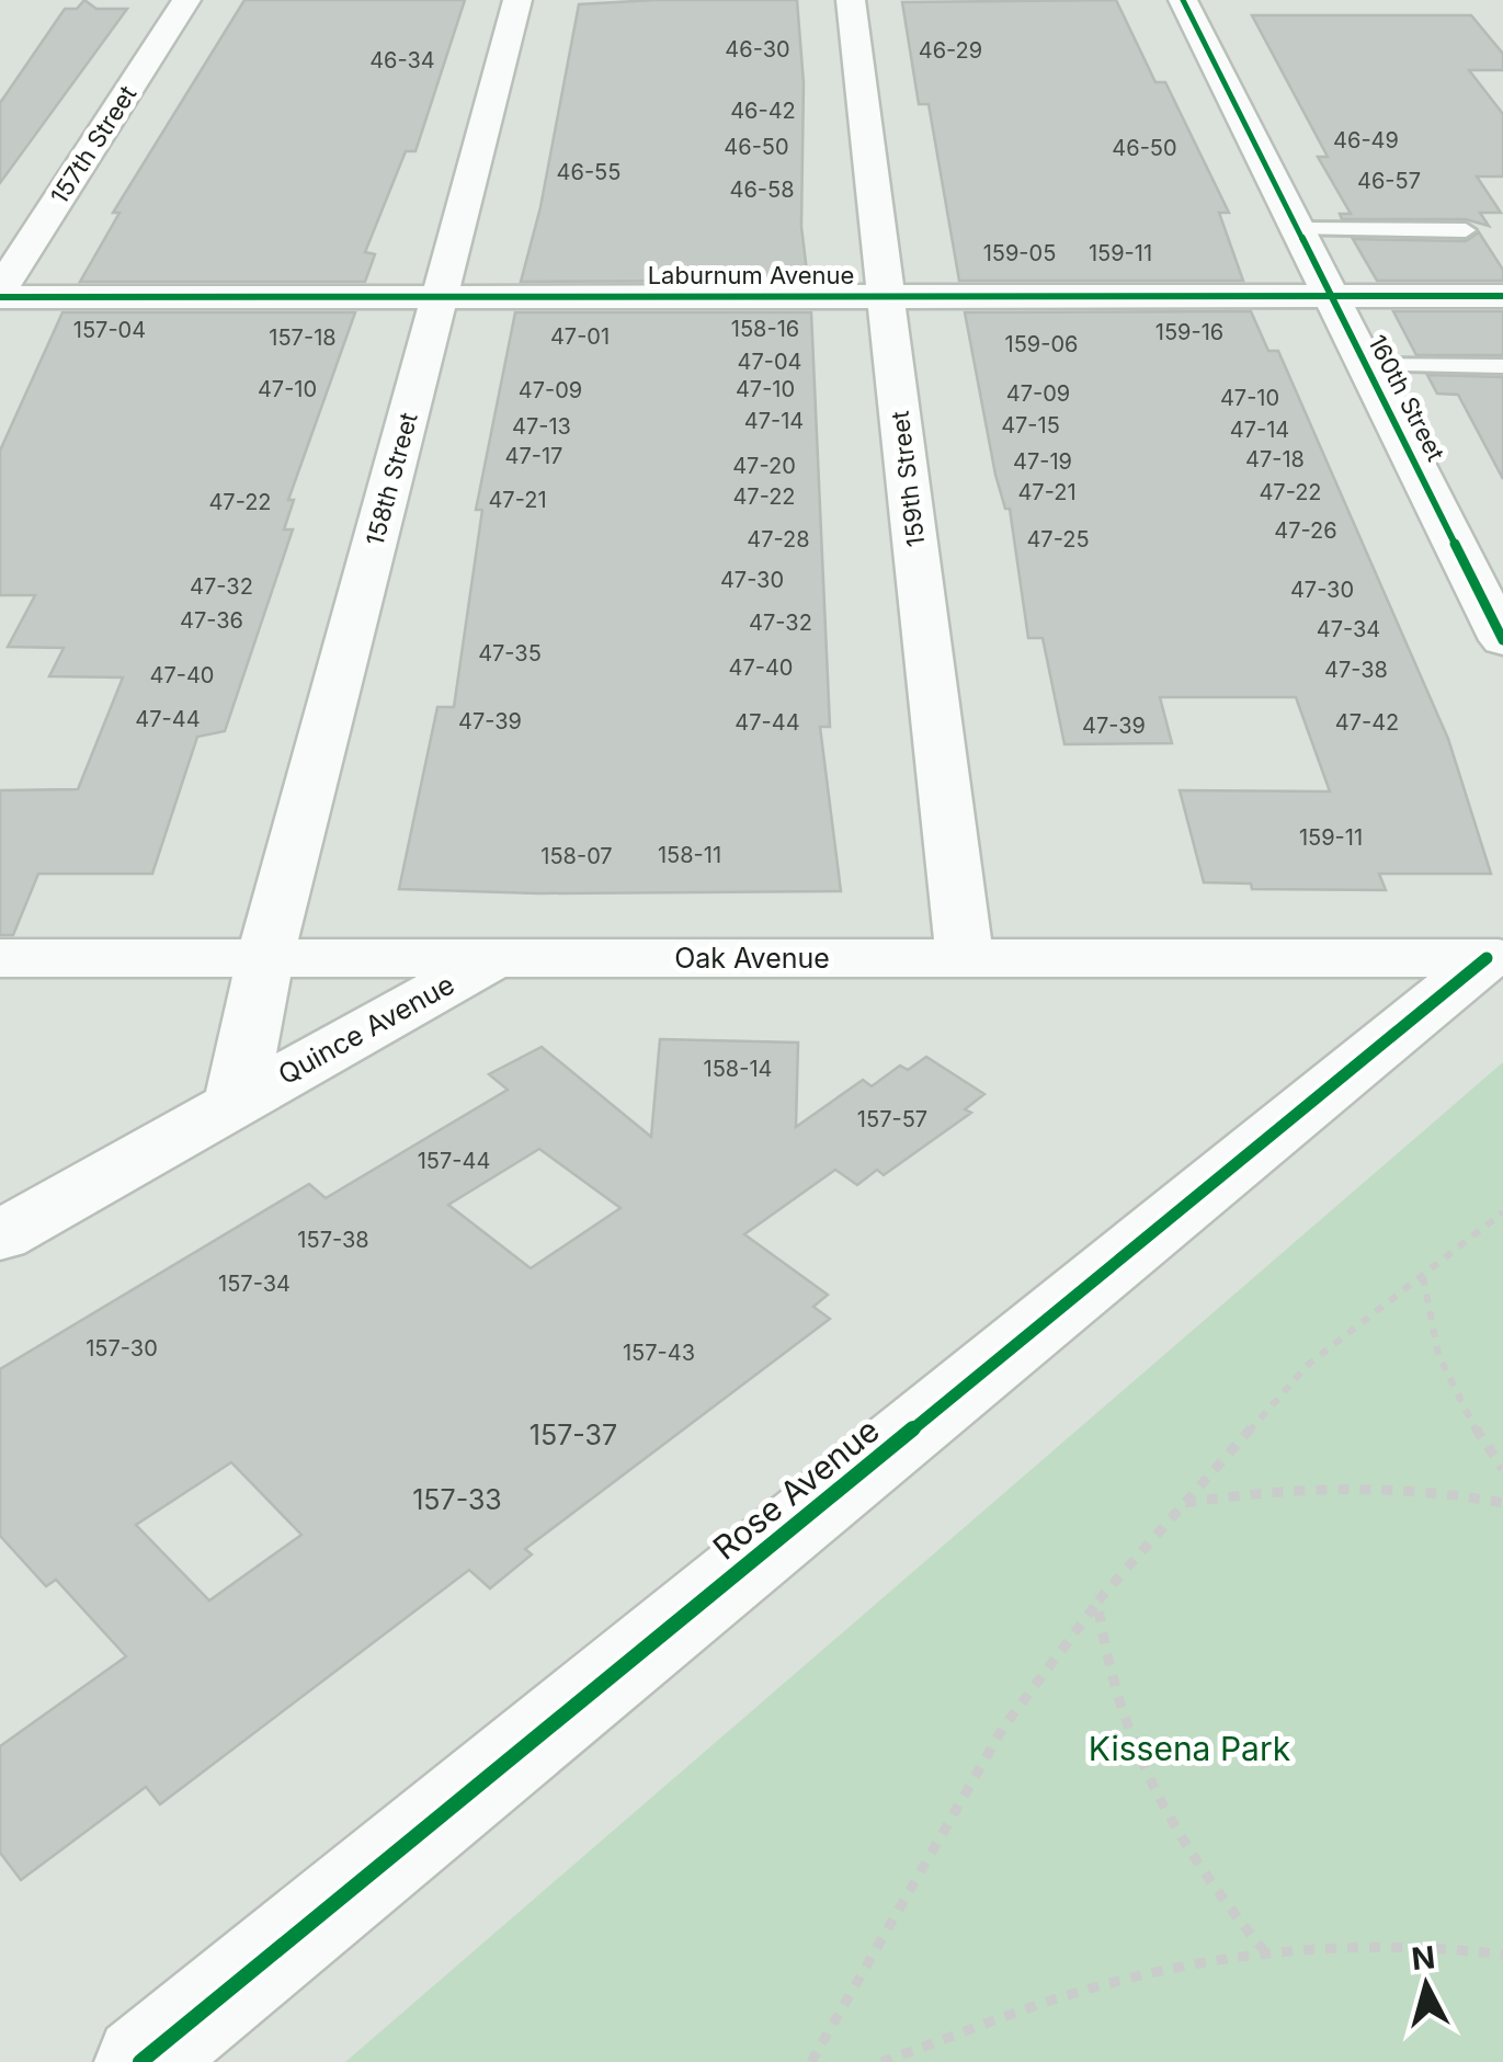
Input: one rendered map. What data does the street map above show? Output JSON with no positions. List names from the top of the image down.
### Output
{
  "streets": {
    "street": [
      "157th Street",
      "Laburnum Avenue",
      "160th Street",
      "158th Street",
      "159th Street",
      "Oak Avenue",
      "Quince Avenue",
      "Rose Avenue"
    ]
  },
  "crossings": [
    ["157th Street", "Laburnum Avenue"],
    ["Laburnum Avenue", "160th Street"],
    ["Laburnum Avenue", "158th Street"],
    ["Laburnum Avenue", "159th Street"],
    ["158th Street", "Oak Avenue"],
    ["158th Street", "Quince Avenue"],
    ["159th Street", "Oak Avenue"],
    ["Oak Avenue", "Quince Avenue"],
    ["Oak Avenue", "Rose Avenue"]
  ],
  "parks": ["Kissena Park"],
  "house_numbers": [
    "46-30",
    "46-29",
    "46-34",
    "46-42",
    "46-49",
    "46-50",
    "46-50",
    "46-55",
    "46-57",
    "46-58",
    "159-05",
    "159-11",
    "158-16",
    "157-04",
    "159-16",
    "47-01",
    "157-18",
    "159-06",
    "47-04",
    "47-10",
    "47-10",
    "47-09",
    "47-09",
    "47-10",
    "47-14",
    "47-15",
    "47-13",
    "47-14",
    "47-17",
    "47-18",
    "47-19",
    "47-20",
    "47-21",
    "47-22",
    "47-22",
    "47-21",
    "47-22",
    "47-26",
    "47-28",
    "47-25",
    "47-30",
    "47-32",
    "47-30",
    "47-36",
    "47-32",
    "47-34",
    "47-35",
    "47-40",
    "47-38",
    "47-40",
    "47-44",
    "47-39",
    "47-44",
    "47-42",
    "47-39",
    "159-11",
    "158-11",
    "158-07",
    "158-14",
    "157-57",
    "157-44",
    "157-38",
    "157-34",
    "157-30",
    "157-43",
    "157-37",
    "157-33"
  ],
  "north": "top"
}
